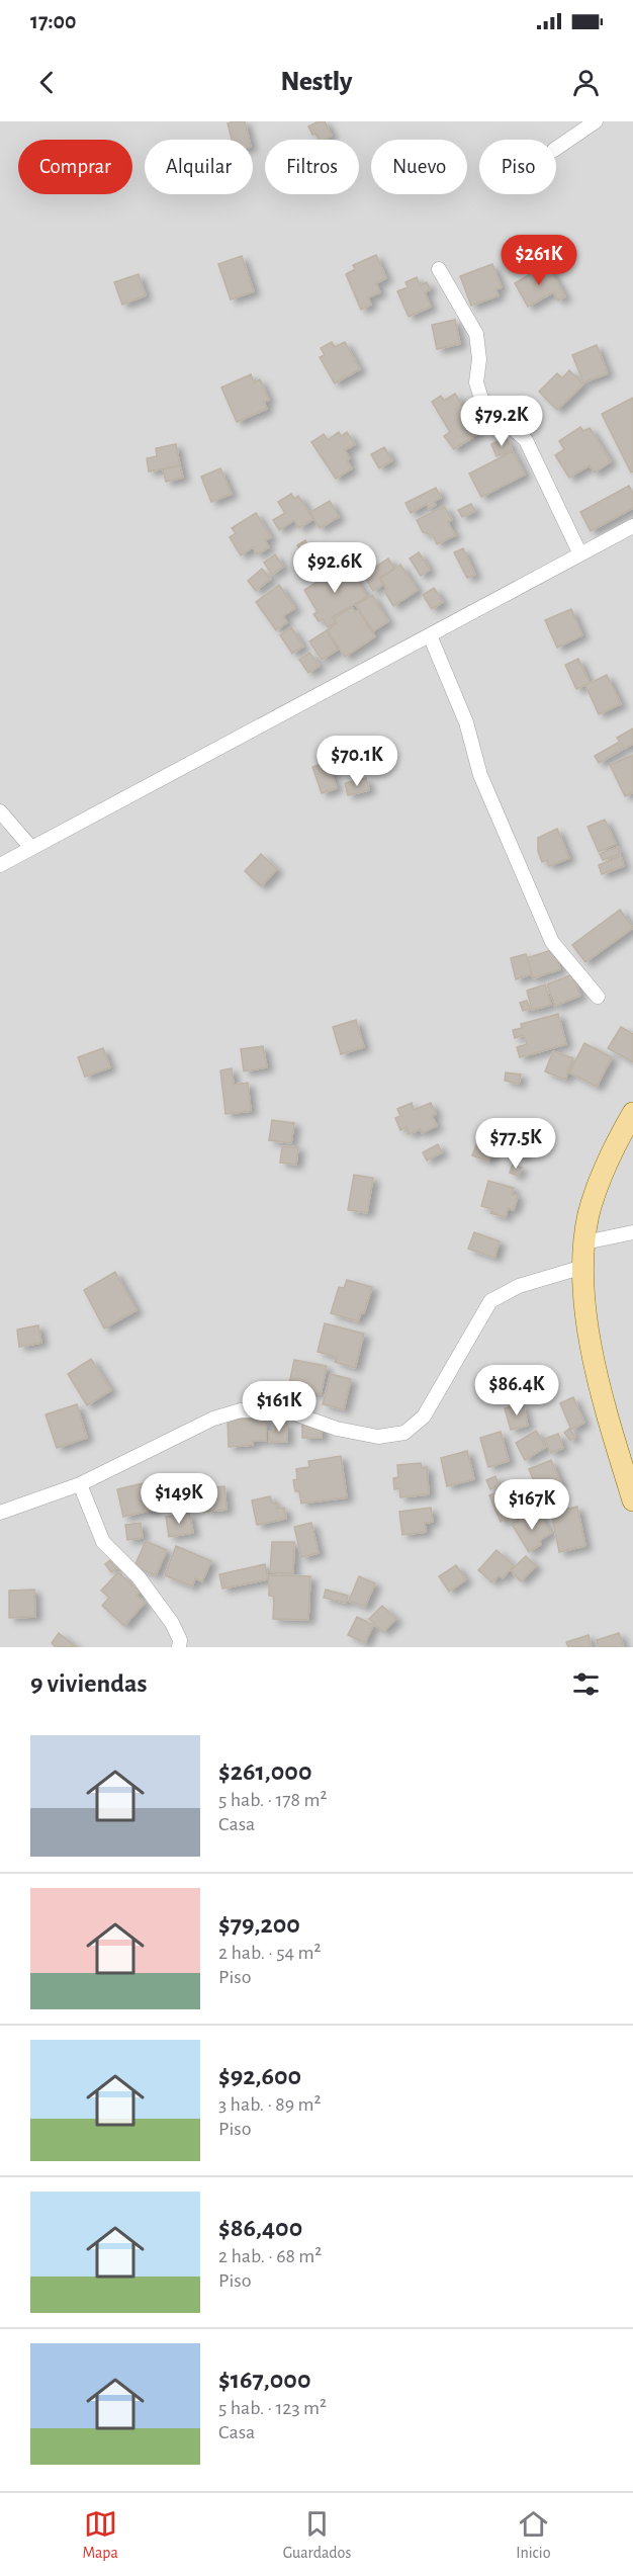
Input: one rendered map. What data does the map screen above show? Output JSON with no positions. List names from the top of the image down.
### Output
{
  "page": {
    "status": "17:00",
    "header": "Nestly",
    "chip": [
      "Comprar",
      "Alquilar",
      "Filtros",
      "Nuevo",
      "Piso"
    ],
    "price": [
      "$261K",
      "$79.2K",
      "$92.6K",
      "$70.1K",
      "$77.5K",
      "$86.4K",
      "$161K",
      "$149K",
      "$167K"
    ],
    "heading": "9 viviendas",
    "list": [
      {
        "name": "$261,000",
        "note": "5 hab. · 178 m² · Casa"
      },
      {
        "name": "$79,200",
        "note": "2 hab. · 54 m² · Piso"
      },
      {
        "name": "$92,600",
        "note": "3 hab. · 89 m² · Piso"
      },
      {
        "name": "$86,400",
        "note": "2 hab. · 68 m² · Piso"
      },
      {
        "name": "$167,000",
        "note": "5 hab. · 123 m² · Casa"
      }
    ],
    "tabs": ["Mapa", "Guardados", "Inicio"]
  }
}
